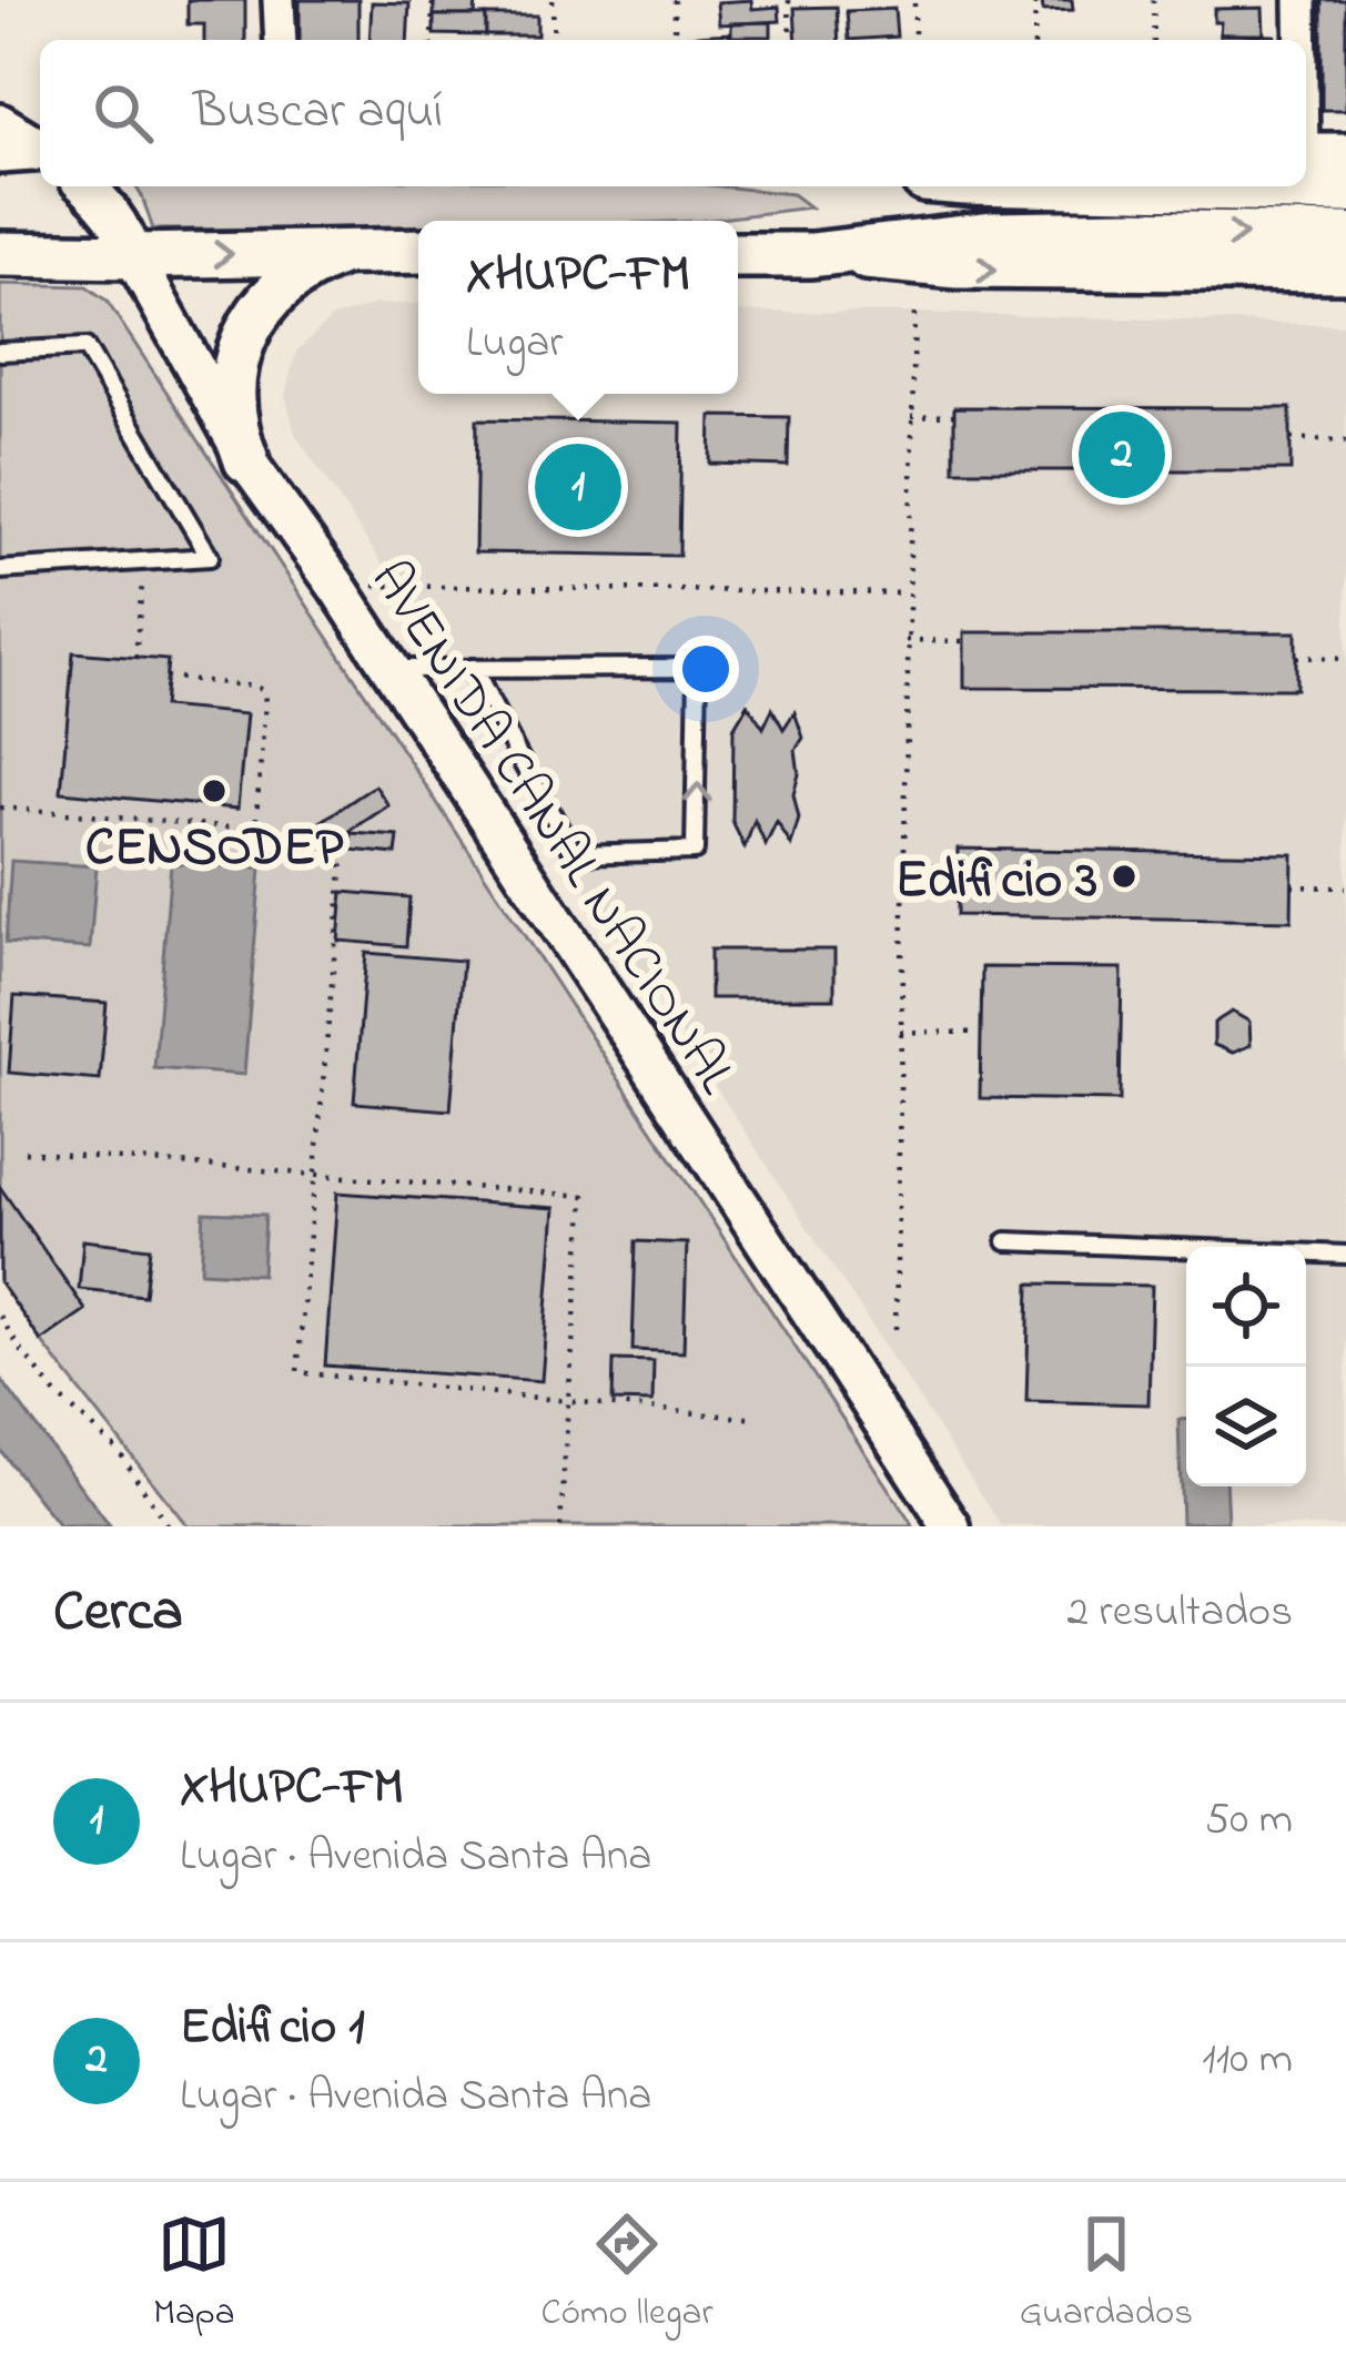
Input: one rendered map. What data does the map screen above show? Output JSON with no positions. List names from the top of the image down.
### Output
{
  "streets": {
    "street": ["AVENIDA CANAL NACIONAL"]
  },
  "places": ["CENSODEP", "Edificio 3"],
  "page": {
    "search": "Buscar aquí",
    "popup": ["XHUPC-FM", "Lugar"],
    "pins": ["2", "1"],
    "heading": ["Cerca", "2 resultados"],
    "list": [
      {
        "mark": "1",
        "name": "XHUPC-FM",
        "note": "Lugar · Avenida Santa Ana",
        "value": "50 m"
      },
      {
        "mark": "2",
        "name": "Edificio 1",
        "note": "Lugar · Avenida Santa Ana",
        "value": "110 m"
      }
    ],
    "nav": ["Mapa", "Cómo llegar", "Guardados"]
  }
}
